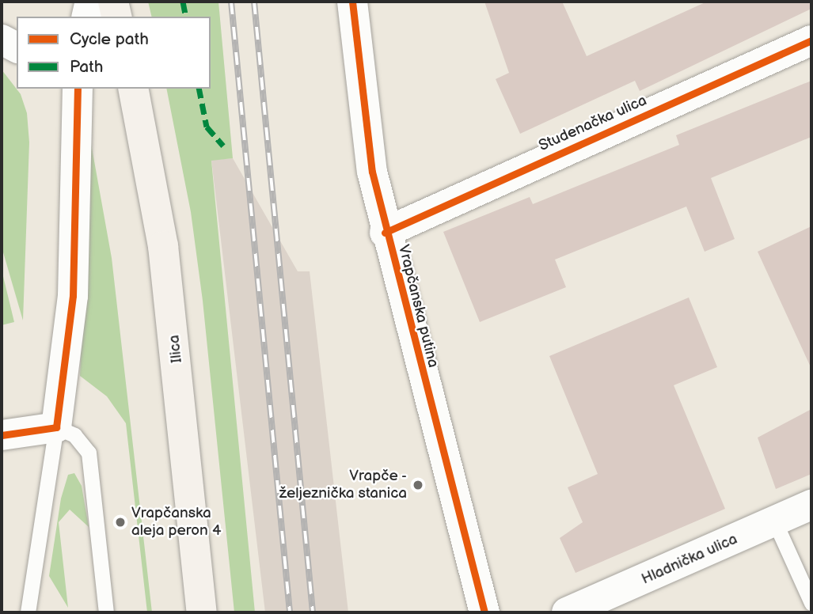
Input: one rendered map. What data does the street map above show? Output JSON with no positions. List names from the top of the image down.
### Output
{
  "streets": {
    "main road": ["Ilica"],
    "street": ["Studenačka ulica", "Vrapčanska putina", "Hladnička ulica"]
  },
  "crossings": [
    ["Studenačka ulica", "Vrapčanska putina"]
  ],
  "places": ["Vrapče - željeznička stanica", "Vrapčanska aleja peron 4"],
  "legend": ["Cycle path", "Path"]
}
